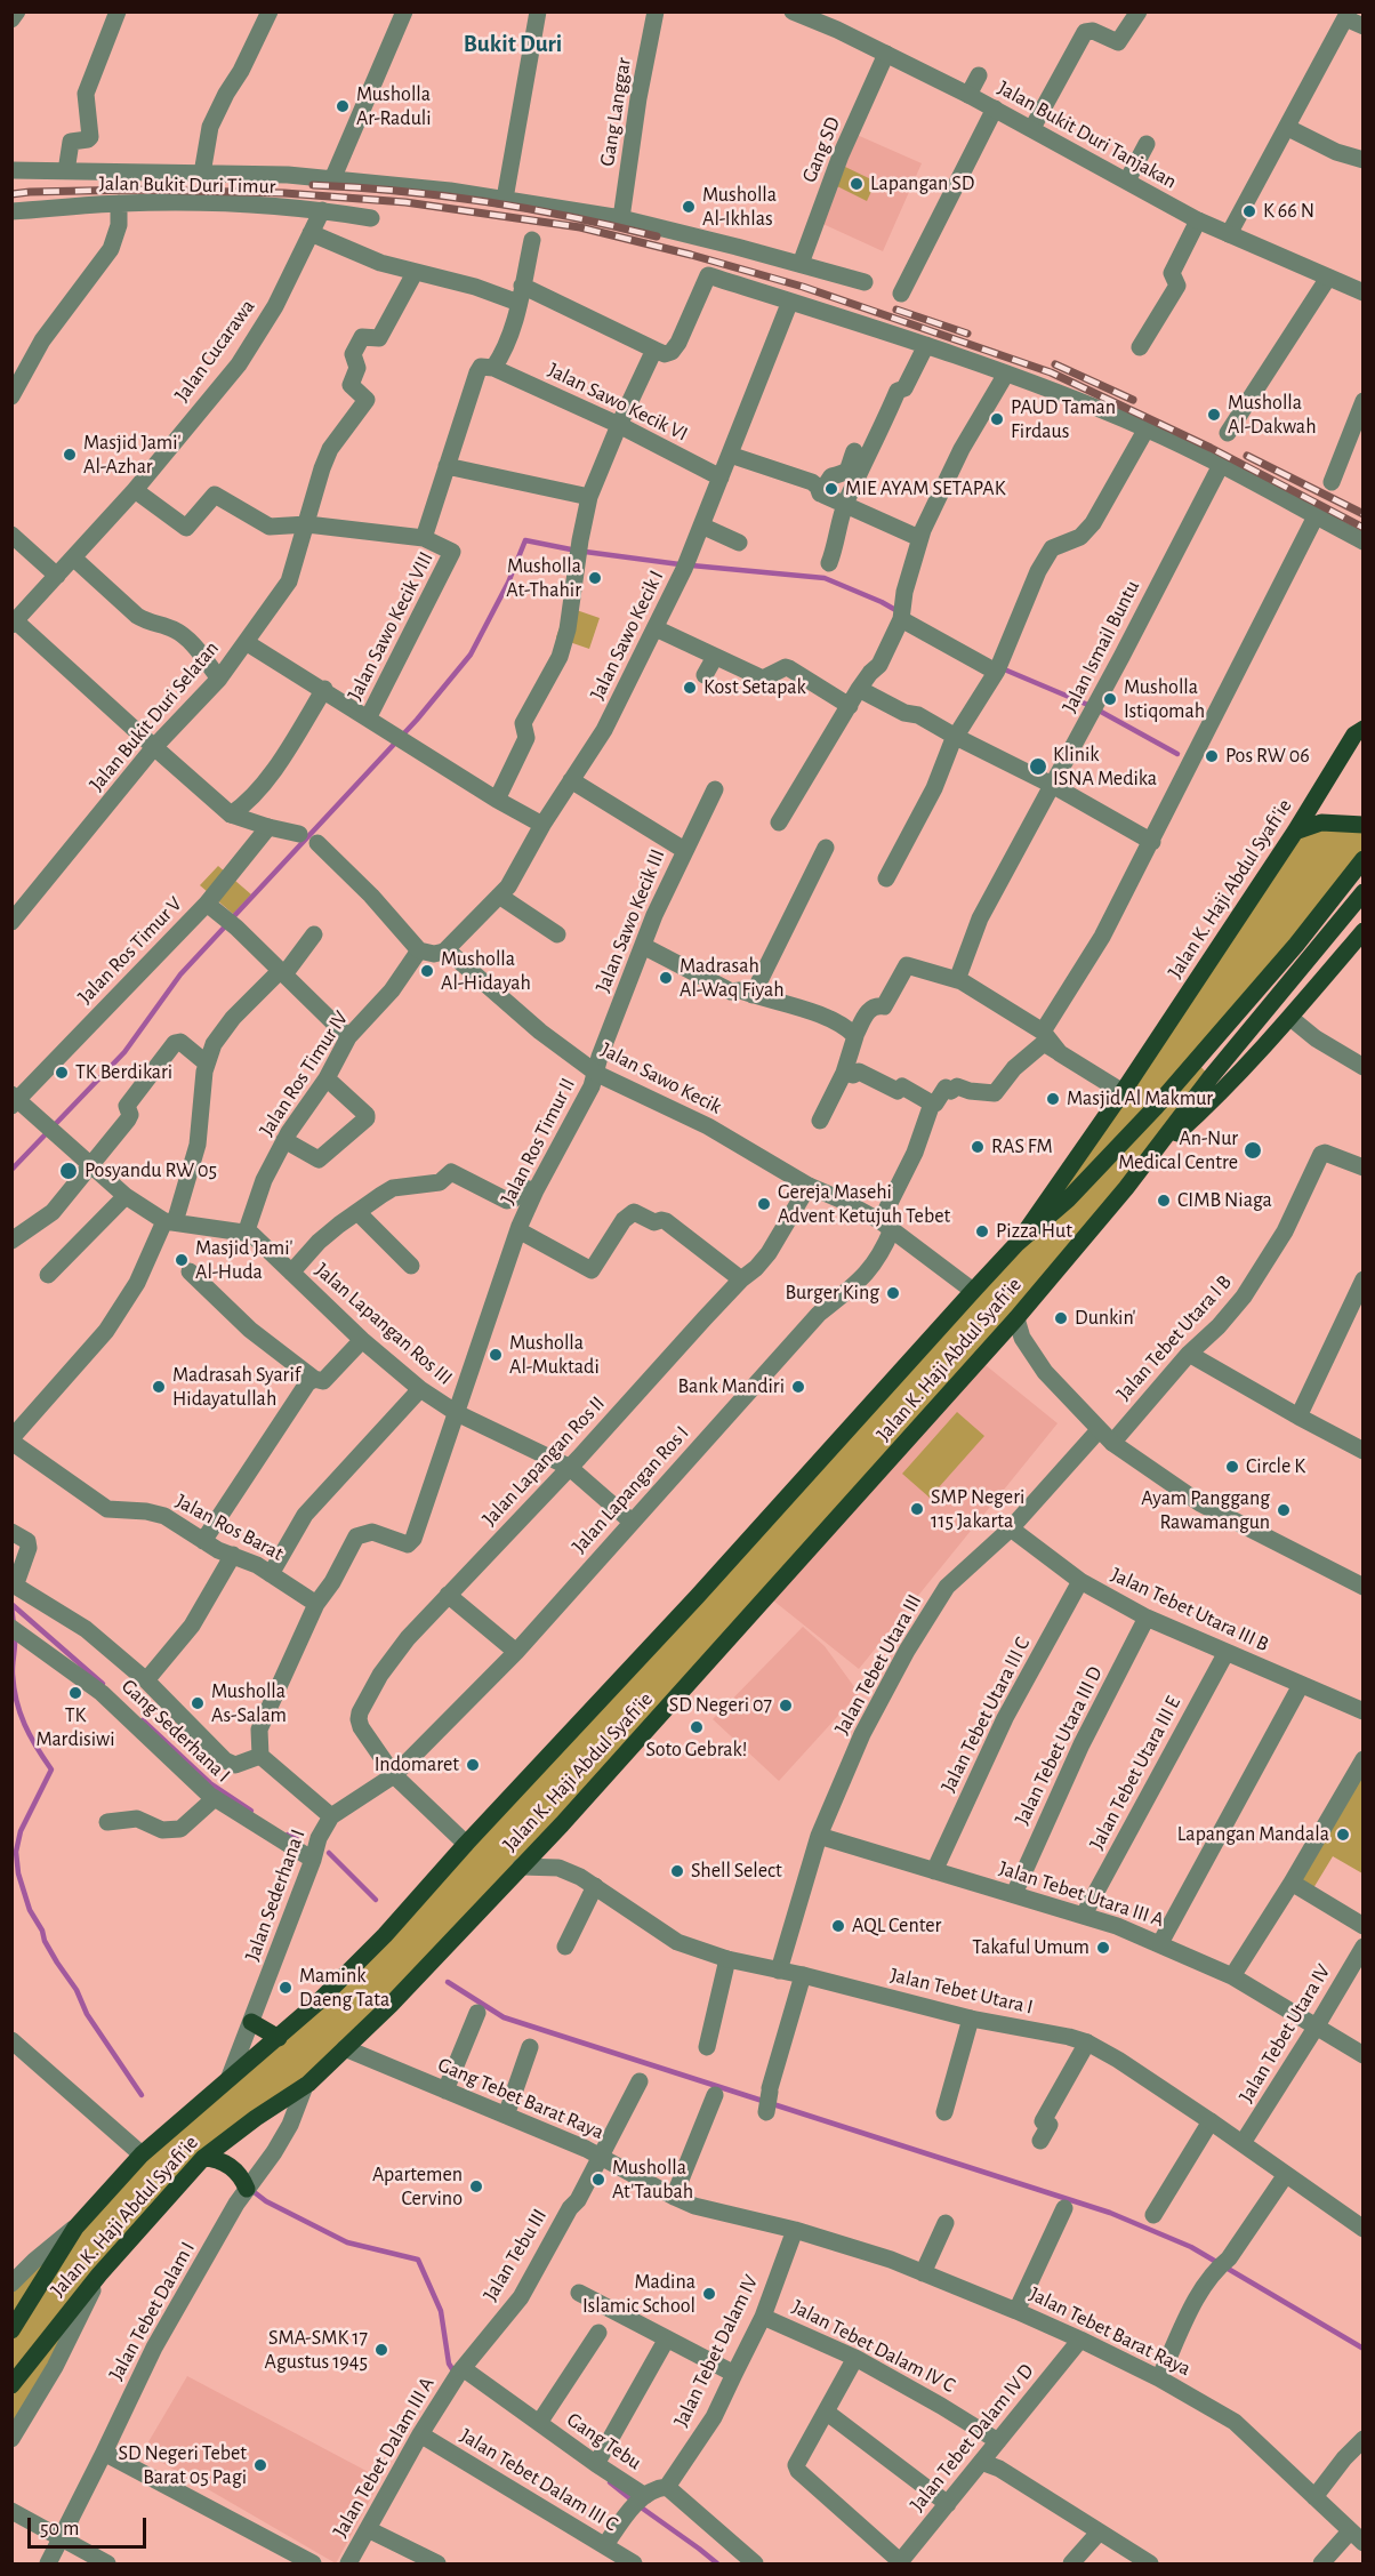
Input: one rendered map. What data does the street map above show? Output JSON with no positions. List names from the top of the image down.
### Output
{
  "streets": {
    "main road": ["Jalan K. Haji Abdul Syafi'ie"],
    "street": [
      "Gang Langgar",
      "Jalan Bukit Duri Tanjakan",
      "Gang SD",
      "Jalan Bukit Duri Timur",
      "Jalan Cucarawa",
      "Jalan Sawo Kecik VI",
      "Jalan Sawo Kecik VIII",
      "Jalan Sawo Kecik I",
      "Jalan Ismail Buntu",
      "Jalan Bukit Duri Selatan",
      "Jalan Sawo Kecik III",
      "Jalan Ros Timur V",
      "Jalan Ros Timur IV",
      "Jalan Sawo Kecik",
      "Jalan Ros Timur II",
      "Jalan Lapangan Ros III",
      "Jalan Tebet Utara I B",
      "Jalan Lapangan Ros II",
      "Jalan Lapangan Ros I",
      "Jalan Ros Barat",
      "Jalan Tebet Utara III B",
      "Jalan Tebet Utara III",
      "Jalan Tebet Utara III C",
      "Gang Sederhana I",
      "Jalan Tebet Utara III D",
      "Jalan Tebet Utara III E",
      "Jalan Tebet Utara III A",
      "Jalan Sederhana I",
      "Jalan Tebet Utara I",
      "Jalan Tebet Utara IV",
      "Gang Tebet Barat Raya",
      "Jalan Tebu III",
      "Jalan Tebet Dalam I",
      "Jalan Tebet Barat Raya",
      "Jalan Tebet Dalam IV C",
      "Jalan Tebet Dalam IV",
      "Jalan Tebet Dalam IV D",
      "Gang Tebu",
      "Jalan Tebet Dalam III A",
      "Jalan Tebet Dalam III C"
    ]
  },
  "crossings": [
    ["Jalan Bukit Duri Tanjakan", "Gang SD"],
    ["Jalan Bukit Duri Timur", "Jalan Cucarawa"],
    ["Jalan Sawo Kecik VI", "Jalan Sawo Kecik I"],
    ["Jalan Sawo Kecik I", "Jalan Sawo Kecik"],
    ["Jalan K. Haji Abdul Syafi'ie", "Jalan Sawo Kecik"],
    ["Jalan K. Haji Abdul Syafi'ie", "Jalan Sederhana I"],
    ["Jalan K. Haji Abdul Syafi'ie", "Jalan Tebet Utara I"],
    ["Jalan K. Haji Abdul Syafi'ie", "Gang Tebet Barat Raya"],
    ["Jalan K. Haji Abdul Syafi'ie", "Jalan Tebet Dalam I"],
    ["Jalan Sawo Kecik III", "Jalan Sawo Kecik"],
    ["Jalan Sawo Kecik III", "Jalan Ros Timur II"],
    ["Jalan Ros Timur V", "Jalan Lapangan Ros III"],
    ["Jalan Ros Timur IV", "Jalan Lapangan Ros III"],
    ["Jalan Sawo Kecik", "Jalan Ros Timur II"],
    ["Jalan Sawo Kecik", "Jalan Lapangan Ros II"],
    ["Jalan Sawo Kecik", "Jalan Lapangan Ros I"],
    ["Jalan Ros Timur II", "Jalan Lapangan Ros III"],
    ["Jalan Ros Timur II", "Jalan Ros Barat"],
    ["Jalan Lapangan Ros III", "Jalan Lapangan Ros II"],
    ["Jalan Lapangan Ros III", "Jalan Lapangan Ros I"],
    ["Jalan Lapangan Ros II", "Jalan Lapangan Ros I"],
    ["Jalan Lapangan Ros II", "Jalan Sederhana I"],
    ["Jalan Lapangan Ros I", "Jalan Sederhana I"],
    ["Jalan Tebet Utara III B", "Jalan Tebet Utara III"],
    ["Jalan Tebet Utara III B", "Jalan Tebet Utara III C"],
    ["Jalan Tebet Utara III B", "Jalan Tebet Utara III D"],
    ["Jalan Tebet Utara III B", "Jalan Tebet Utara III E"],
    ["Jalan Tebet Utara III", "Jalan Tebet Utara III A"],
    ["Jalan Tebet Utara III", "Jalan Tebet Utara I"],
    ["Jalan Tebet Utara III C", "Jalan Tebet Utara III A"],
    ["Gang Sederhana I", "Jalan Sederhana I"],
    ["Jalan Tebet Utara III D", "Jalan Tebet Utara III A"],
    ["Jalan Tebet Utara III E", "Jalan Tebet Utara III A"],
    ["Jalan Tebet Utara III A", "Jalan Tebet Utara IV"],
    ["Jalan Tebet Utara I", "Jalan Tebet Utara IV"],
    ["Gang Tebet Barat Raya", "Jalan Tebu III"],
    ["Gang Tebet Barat Raya", "Jalan Tebet Barat Raya"],
    ["Gang Tebet Barat Raya", "Jalan Tebet Dalam IV"],
    ["Jalan Tebu III", "Gang Tebu"],
    ["Jalan Tebu III", "Jalan Tebet Dalam III A"],
    ["Jalan Tebet Barat Raya", "Jalan Tebet Dalam IV"],
    ["Jalan Tebet Barat Raya", "Jalan Tebet Dalam IV D"],
    ["Jalan Tebet Dalam IV C", "Jalan Tebet Dalam IV"],
    ["Jalan Tebet Dalam IV C", "Jalan Tebet Dalam IV D"],
    ["Gang Tebu", "Jalan Tebet Dalam III A"],
    ["Jalan Tebet Dalam III A", "Jalan Tebet Dalam III C"]
  ],
  "districts": ["Bukit Duri"],
  "places": [
    "Musholla Ar-Raduli",
    "Lapangan SD",
    "Musholla Al-Ikhlas",
    "K 66 N",
    "Musholla Al-Dakwah",
    "PAUD Taman Firdaus",
    "Masjid Jami' Al-Azhar",
    "MIE AYAM SETAPAK",
    "Musholla At-Thahir",
    "Kost Setapak",
    "Musholla Istiqomah",
    "Pos RW 06",
    "Klinik ISNA Medika",
    "Musholla Al-Hidayah",
    "Madrasah Al-Waq Fiyah",
    "TK Berdikari",
    "Masjid Al Makmur",
    "RAS FM",
    "An-Nur Medical Centre",
    "Posyandu RW 05",
    "CIMB Niaga",
    "Gereja Masehi Advent Ketujuh Tebet",
    "Pizza Hut",
    "Masjid Jami' Al-Huda",
    "Burger King",
    "Dunkin'",
    "Musholla Al-Muktadi",
    "Madrasah Syarif Hidayatullah",
    "Bank Mandiri",
    "Circle K",
    "SMP Negeri 115 Jakarta",
    "Ayam Panggang Rawamangun",
    "TK Mardisiwi",
    "Musholla As-Salam",
    "SD Negeri 07",
    "Soto Gebrak!",
    "Indomaret",
    "Lapangan Mandala",
    "Shell Select",
    "AQL Center",
    "Takaful Umum",
    "Mamink Daeng Tata",
    "Musholla At'Taubah",
    "Apartemen Cervino",
    "Madina Islamic School",
    "SMA-SMK 17 Agustus 1945",
    "SD Negeri Tebet Barat 05 Pagi"
  ],
  "scale_bar": "50 m"
}
